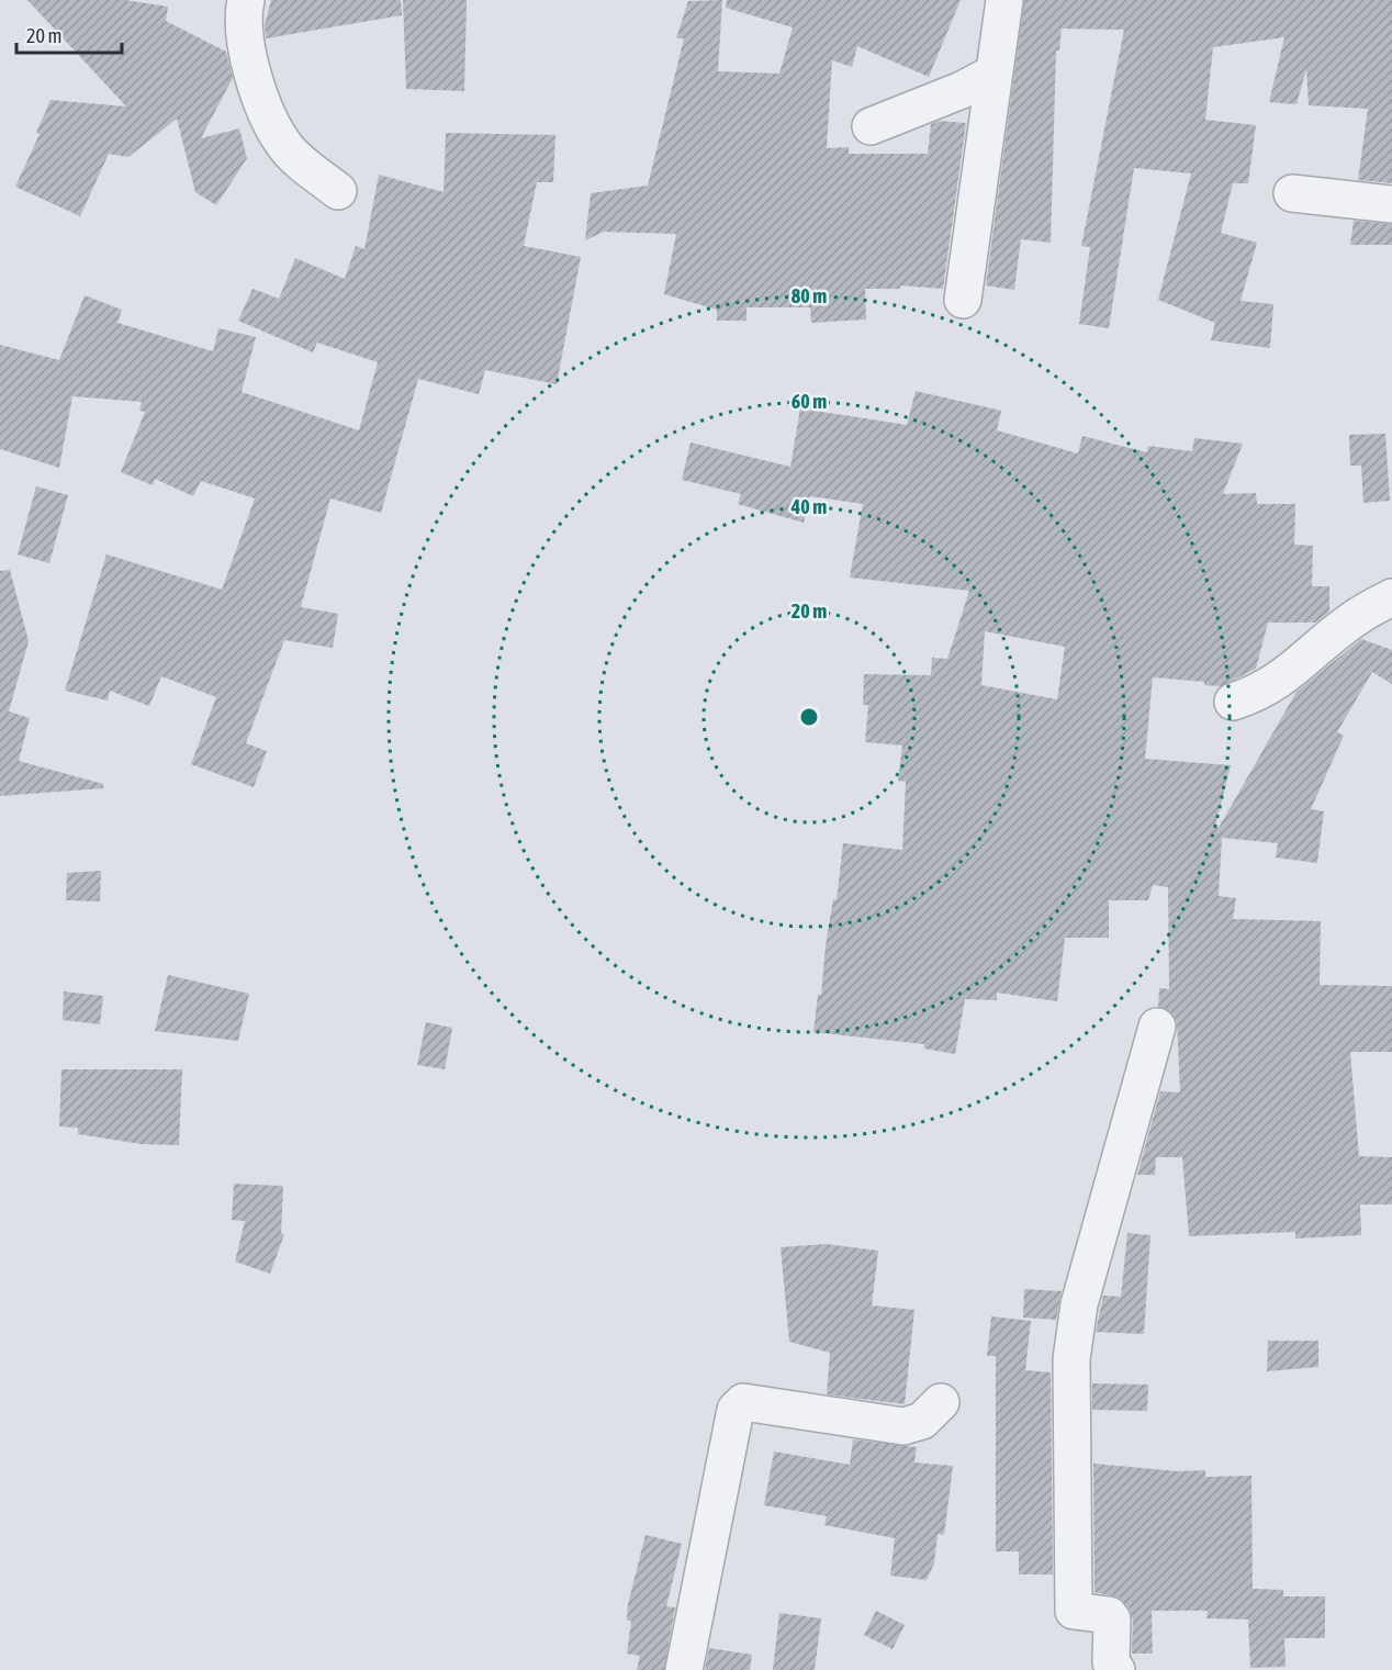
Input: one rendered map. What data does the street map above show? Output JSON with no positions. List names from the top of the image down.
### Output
{
  "scale_bar": "20 m",
  "rings": [
    "80 m",
    "60 m",
    "40 m",
    "20 m"
  ]
}
